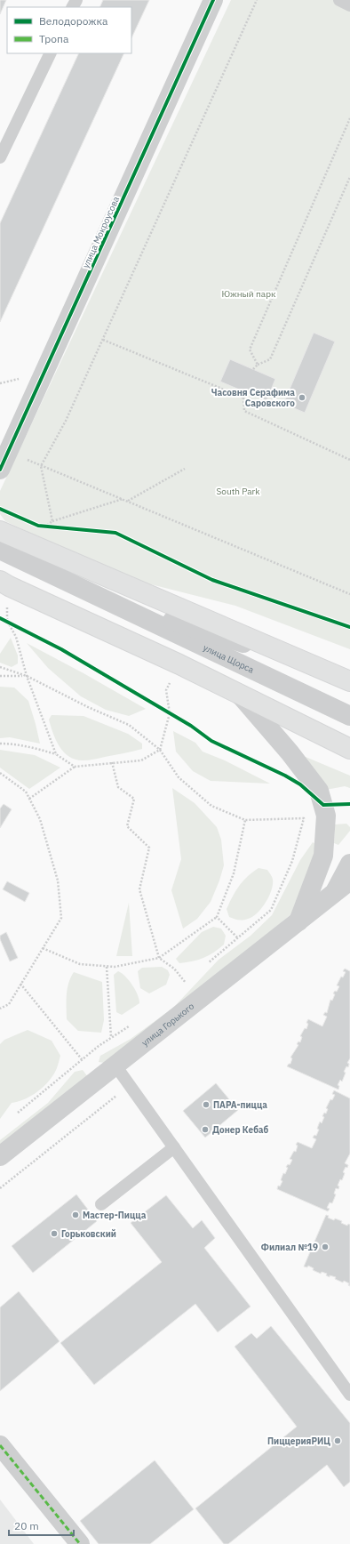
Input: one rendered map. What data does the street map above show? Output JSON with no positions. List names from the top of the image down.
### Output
{
  "streets": {
    "street": ["улица Мокроусова", "улица Щорса", "улица Горького"]
  },
  "parks": ["Южный парк", "South Park"],
  "places": [
    "Часовня Серафима Саровского",
    "ПАРА-пицца",
    "Донер Кебаб",
    "Мастер-Пицца",
    "Горьковский",
    "Филиал №19",
    "ПиццерияРИЦ"
  ],
  "legend": ["Велодорожка", "Тропа"],
  "scale_bar": "20 m"
}
